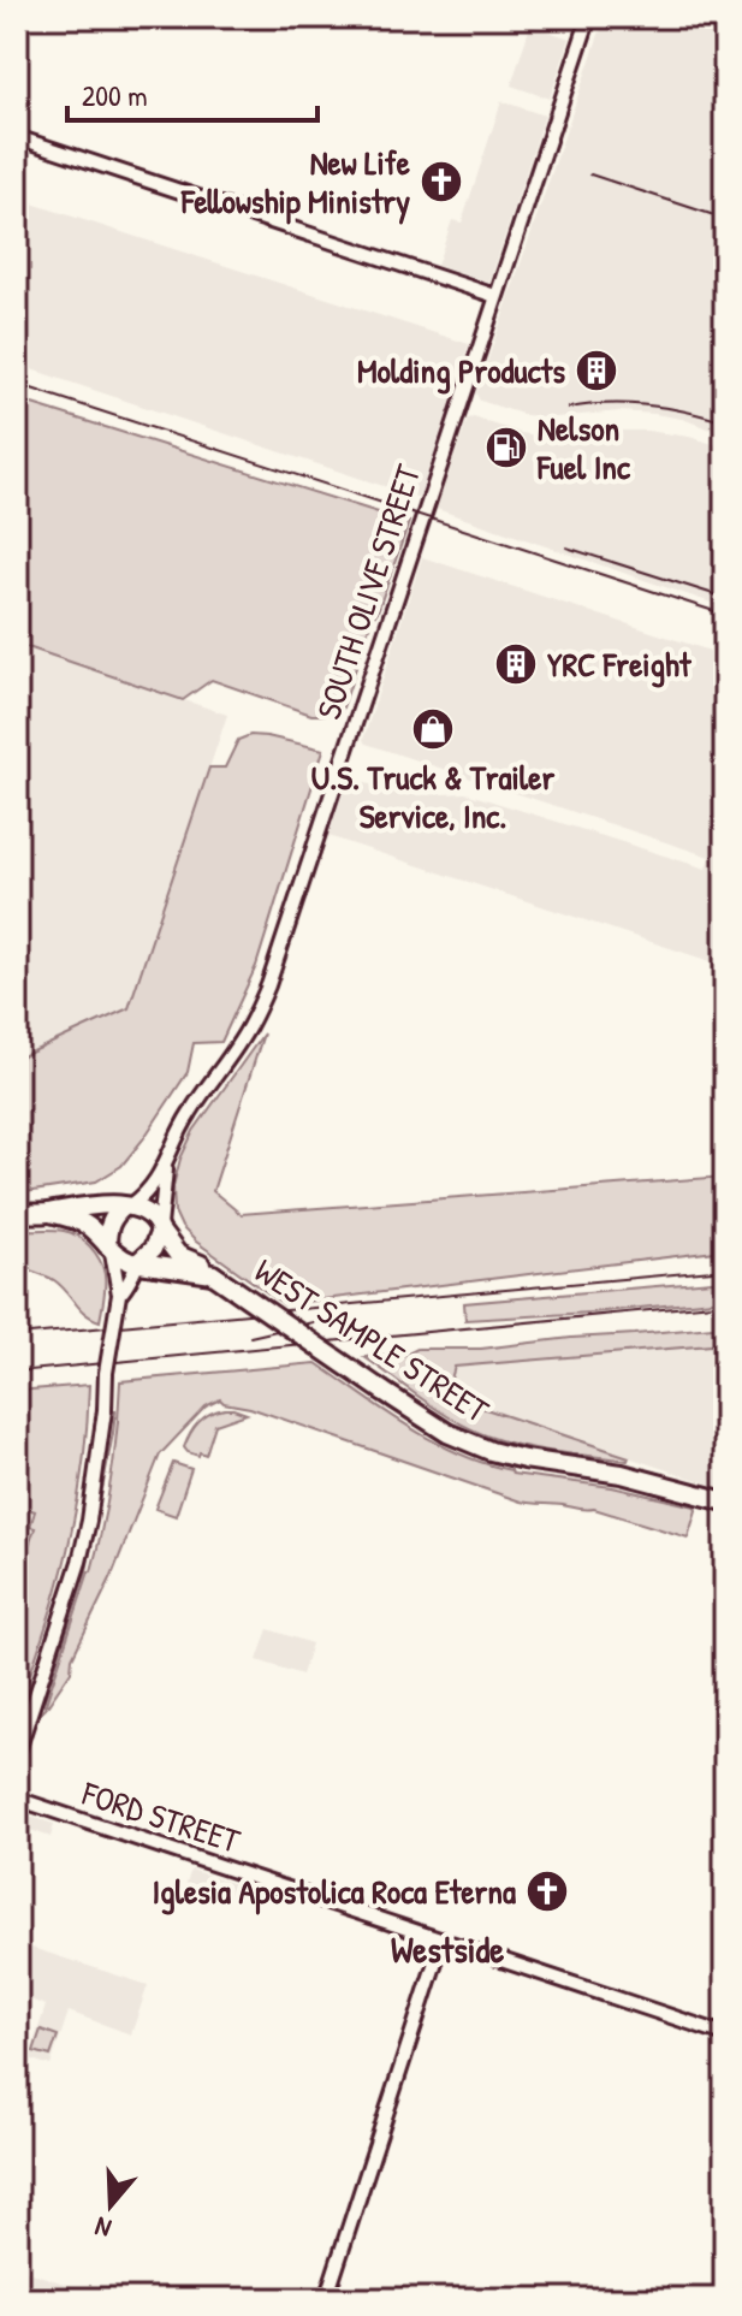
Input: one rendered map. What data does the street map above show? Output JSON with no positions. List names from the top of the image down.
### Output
{
  "streets": {
    "main road": ["WEST SAMPLE STREET"],
    "street": ["SOUTH OLIVE STREET", "FORD STREET"]
  },
  "crossings": [
    ["SOUTH OLIVE STREET", "WEST SAMPLE STREET"]
  ],
  "districts": ["Westside"],
  "places": {
    "church": ["New Life Fellowship Ministry", "Iglesia Apostolica Roca Eterna"],
    "building": ["Molding Products", "YRC Freight"],
    "fuel station": ["Nelson Fuel Inc"],
    "shop": ["U.S. Truck & Trailer Service, Inc."]
  },
  "scale_bar": "200 m",
  "north": "bottom"
}
